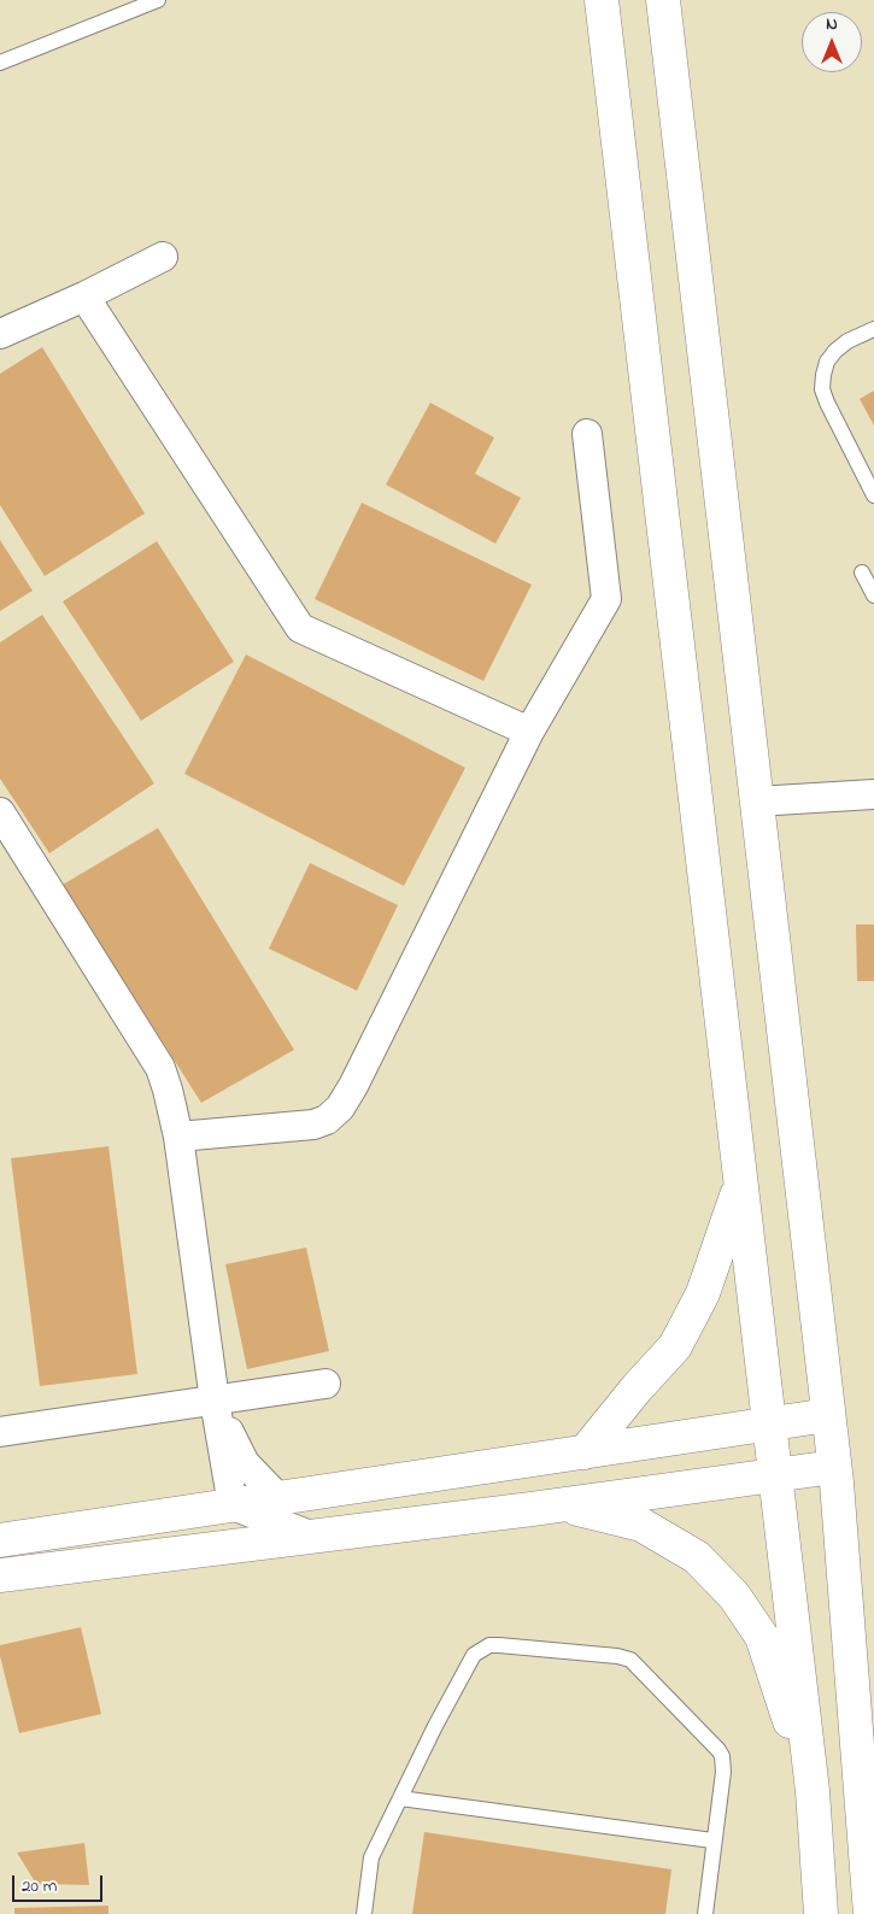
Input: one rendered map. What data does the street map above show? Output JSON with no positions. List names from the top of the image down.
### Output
{
  "scale_bar": "20 m",
  "north": "top"
}
